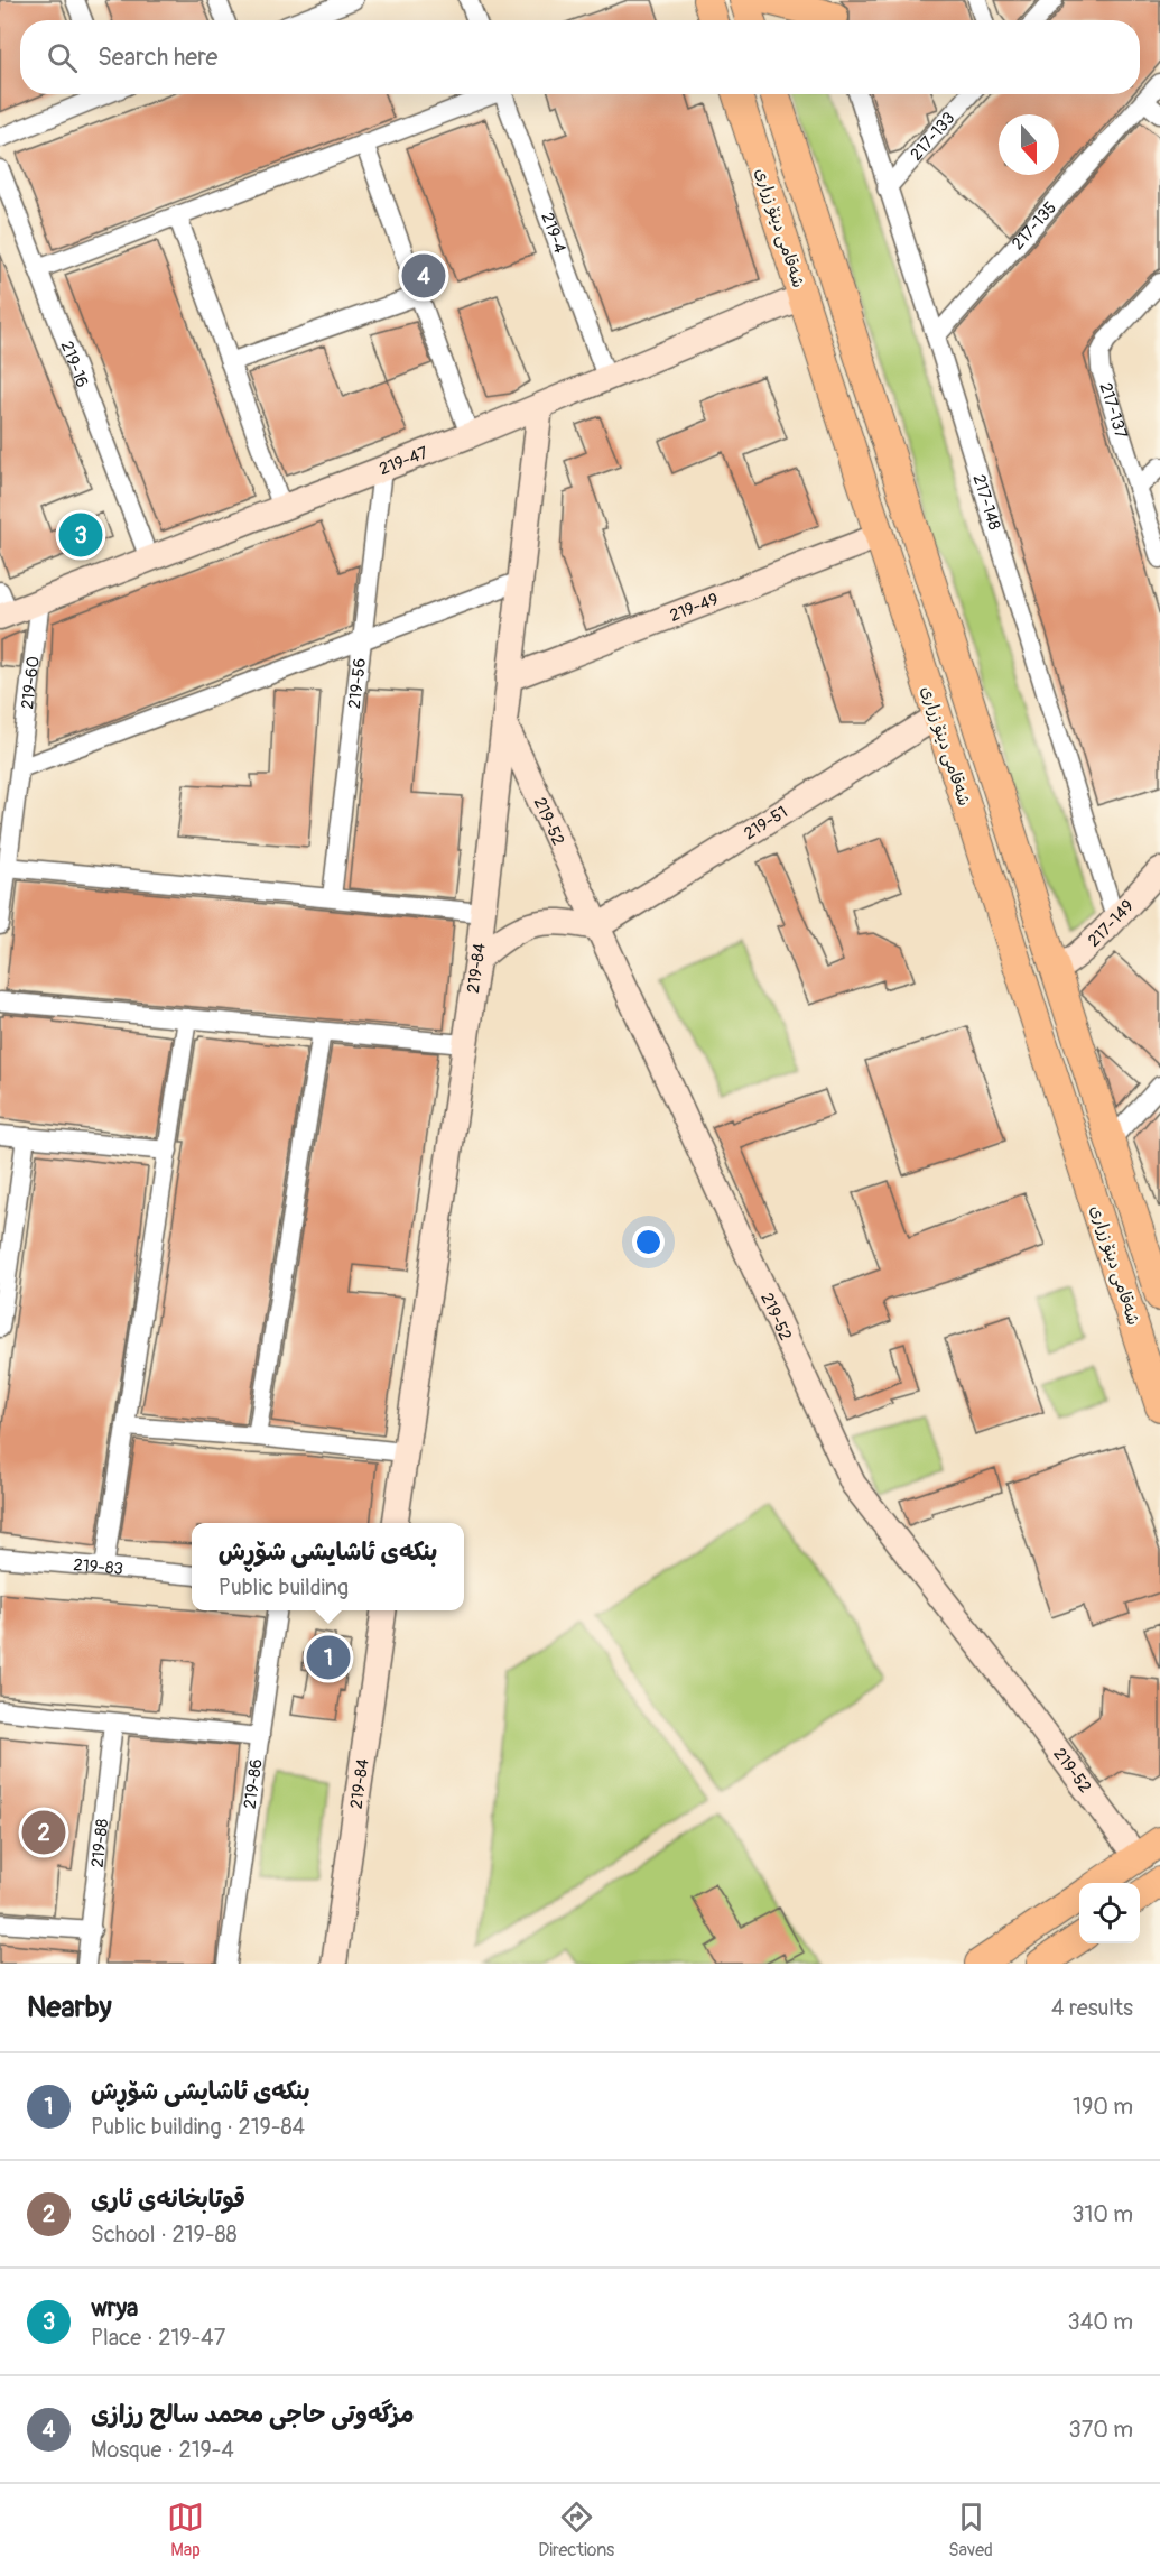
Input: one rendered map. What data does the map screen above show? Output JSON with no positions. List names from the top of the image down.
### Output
{
  "streets": {
    "main road": ["شەقامی دینۆ زراری"],
    "street": [
      "217-133",
      "217-135",
      "219-4",
      "219-16",
      "217-137",
      "219-47",
      "217-148",
      "219-49",
      "219-60",
      "219-56",
      "219-52",
      "219-51",
      "217-149",
      "219-84",
      "219-83",
      "219-86",
      "219-88"
    ]
  },
  "crossings": [
    ["217-133", "217-148"],
    ["217-135", "217-148"],
    ["شەقامی دینۆ زراری", "219-47"],
    ["شەقامی دینۆ زراری", "219-49"],
    ["شەقامی دینۆ زراری", "219-51"],
    ["شەقامی دینۆ زراری", "217-149"],
    ["219-4", "219-47"],
    ["219-16", "219-47"],
    ["219-47", "219-60"],
    ["219-47", "219-56"],
    ["219-47", "219-84"],
    ["217-148", "217-149"],
    ["219-49", "219-84"],
    ["219-52", "219-51"],
    ["219-52", "219-84"]
  ],
  "north": "bottom",
  "page": {
    "search": "Search here",
    "pins": [
      "4",
      "3",
      "1",
      "2"
    ],
    "popup": ["بنکەی ئاشایشی شۆڕش", "Public building"],
    "heading": ["Nearby", "4 results"],
    "list": [
      {
        "mark": "1",
        "name": "بنکەی ئاشایشی شۆڕش",
        "note": "Public building · 219-84",
        "value": "190 m"
      },
      {
        "mark": "2",
        "name": "قوتابخانەی ئاری",
        "note": "School · 219-88",
        "value": "310 m"
      },
      {
        "mark": "3",
        "name": "wrya",
        "note": "Place · 219-47",
        "value": "340 m"
      },
      {
        "mark": "4",
        "name": "مزگەوتی حاجی محمد سالح رزازی",
        "note": "Mosque · 219-4",
        "value": "370 m"
      }
    ],
    "nav": ["Map", "Directions", "Saved"]
  }
}
